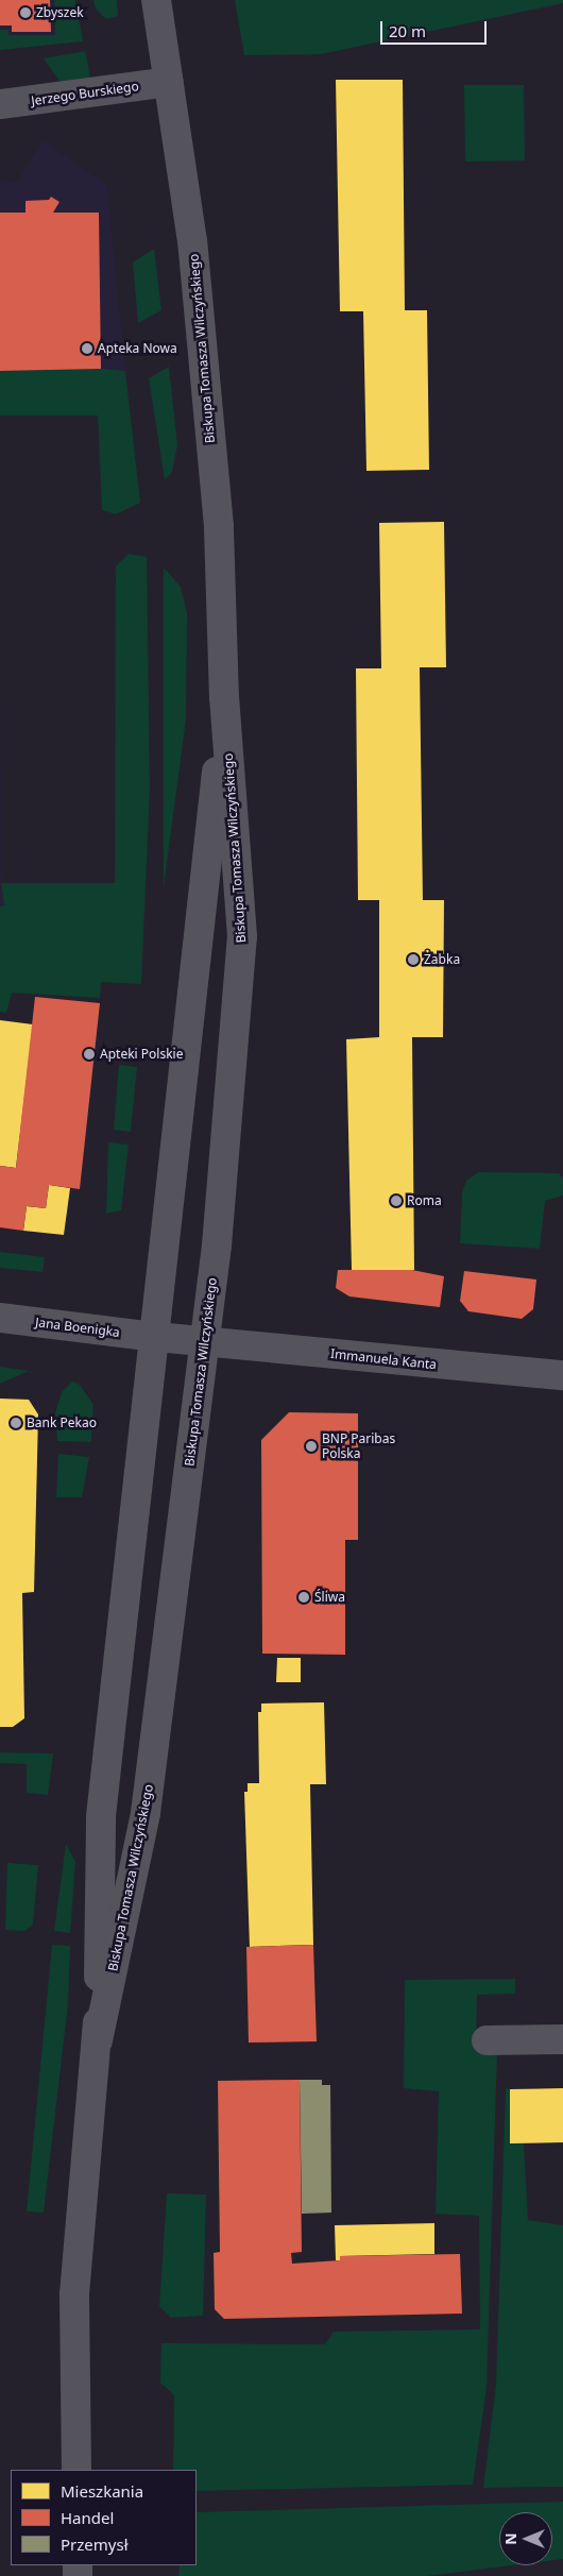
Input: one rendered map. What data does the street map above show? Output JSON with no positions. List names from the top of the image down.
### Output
{
  "streets": {
    "street": [
      "Jerzego Burskiego",
      "Biskupa Tomasza Wilczyńskiego",
      "Jana Boenigka",
      "Immanuela Kanta"
    ]
  },
  "crossings": [
    ["Jerzego Burskiego", "Biskupa Tomasza Wilczyńskiego"],
    ["Biskupa Tomasza Wilczyńskiego", "Jana Boenigka"],
    ["Biskupa Tomasza Wilczyńskiego", "Immanuela Kanta"],
    ["Jana Boenigka", "Immanuela Kanta"]
  ],
  "places": [
    "Zbyszek",
    "Apteka Nowa",
    "Żabka",
    "Apteki Polskie",
    "Roma",
    "Bank Pekao",
    "BNP Paribas Polska",
    "Śliwa"
  ],
  "legend": ["Mieszkania", "Handel", "Przemysł"],
  "scale_bar": "20 m",
  "north": "left"
}
